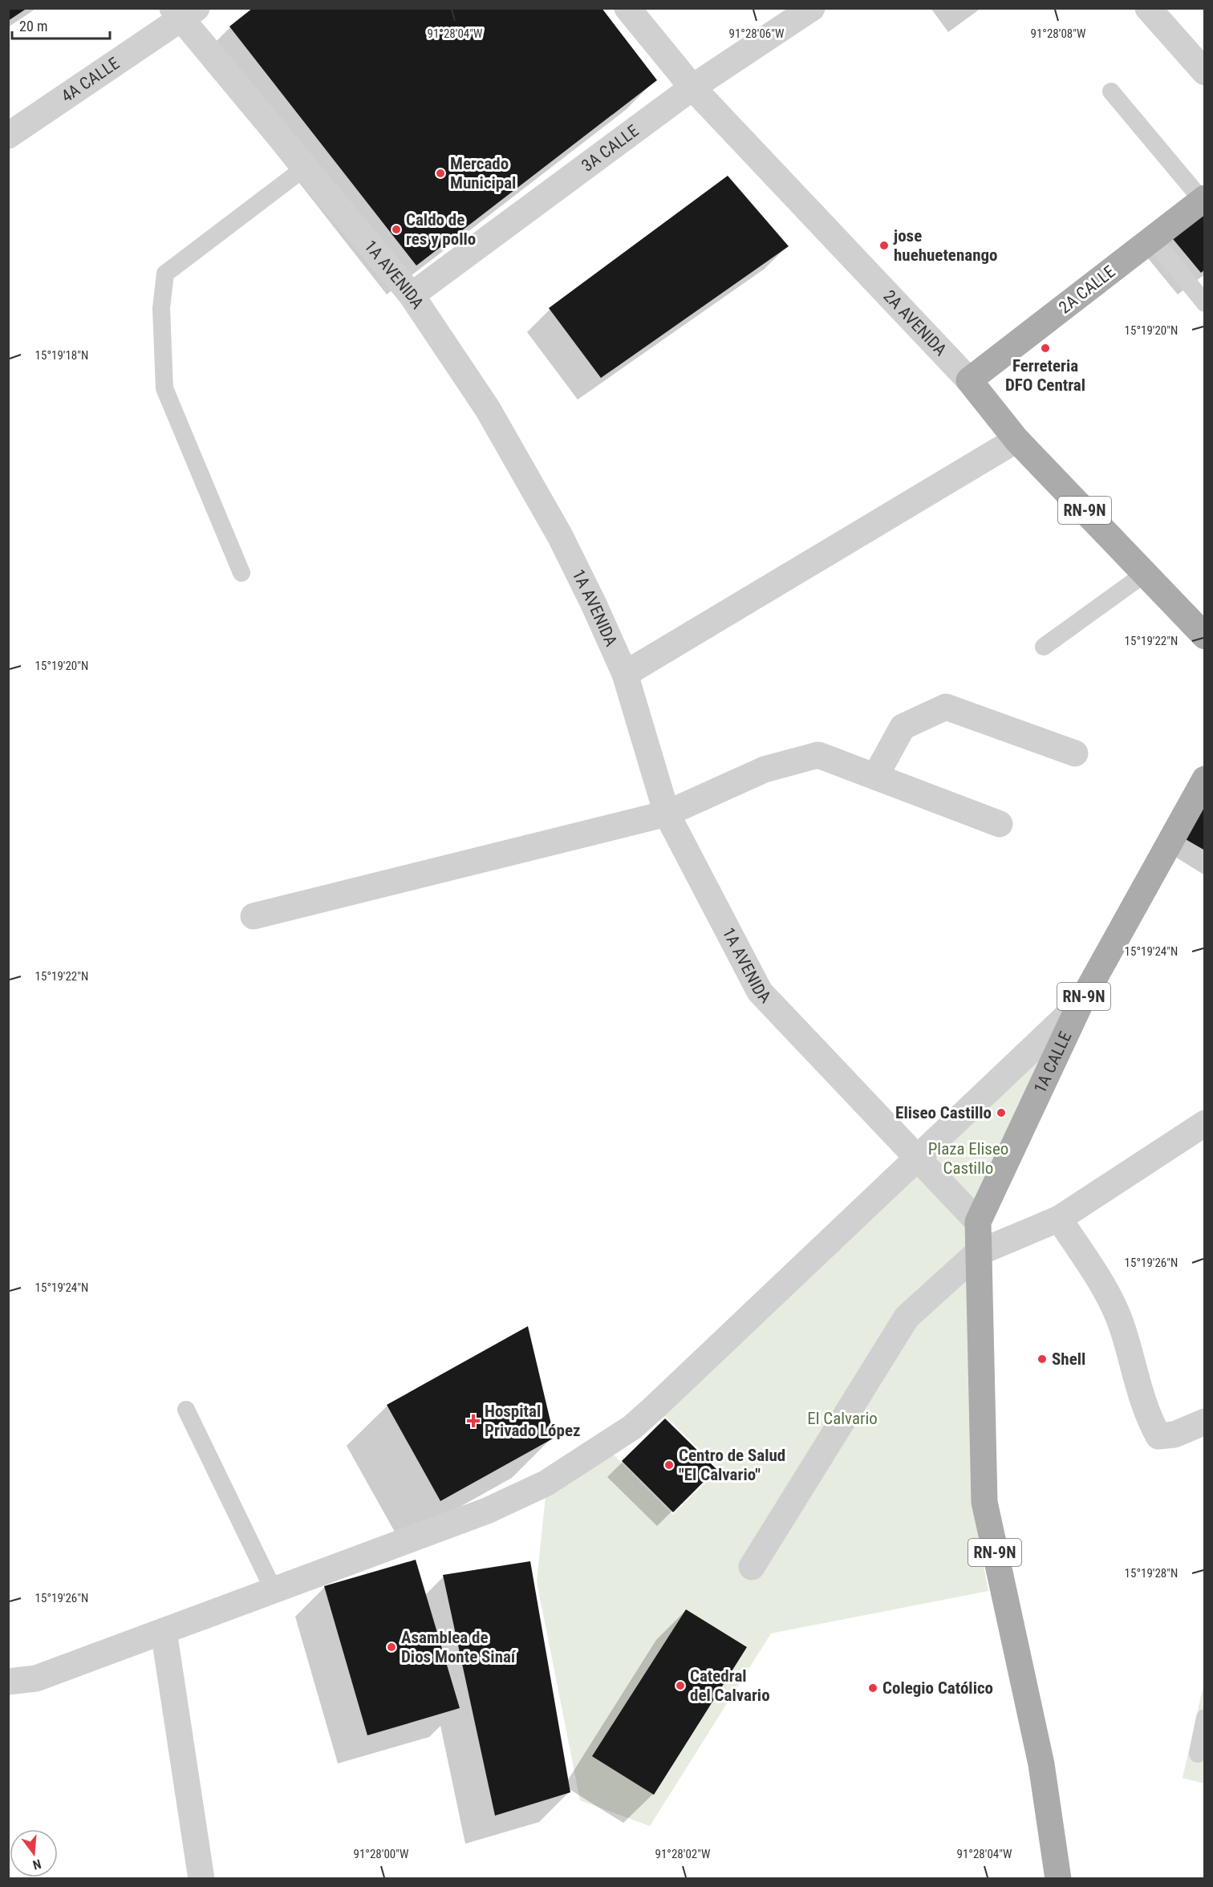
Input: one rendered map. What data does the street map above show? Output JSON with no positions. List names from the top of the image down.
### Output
{
  "streets": {
    "main road": [
      "2A CALLE",
      "2A AVENIDA",
      "RN-9N",
      "1A CALLE"
    ],
    "street": ["4A CALLE", "3A CALLE", "1A AVENIDA"]
  },
  "crossings": [
    ["4A CALLE", "1A AVENIDA"],
    ["3A CALLE", "1A AVENIDA"],
    ["3A CALLE", "2A AVENIDA"],
    ["1A AVENIDA", "RN-9N"],
    ["1A AVENIDA", "1A CALLE"],
    ["2A CALLE", "2A AVENIDA"],
    ["RN-9N", "1A CALLE"]
  ],
  "parks": ["Plaza Eliseo Castillo", "El Calvario"],
  "places": {
    "other": [
      "Mercado Municipal",
      "Caldo de res y pollo",
      "jose huehuetenango",
      "Ferreteria DFO Central",
      "Eliseo Castillo",
      "Shell",
      "Centro de Salud \"El Calvario\"",
      "Asamblea de Dios Monte Sinaí",
      "Catedral del Calvario",
      "Colegio Católico"
    ],
    "health": ["Hospital Privado López"]
  },
  "scale_bar": "20 m",
  "north": "bottom",
  "coordinates": [
    "91°28'04\"W",
    "91°28'06\"W",
    "91°28'08\"W",
    "15°19'20\"N",
    "15°19'18\"N",
    "15°19'22\"N",
    "15°19'24\"N",
    "15°19'26\"N",
    "15°19'28\"N",
    "91°28'00\"W",
    "91°28'02\"W"
  ]
}
